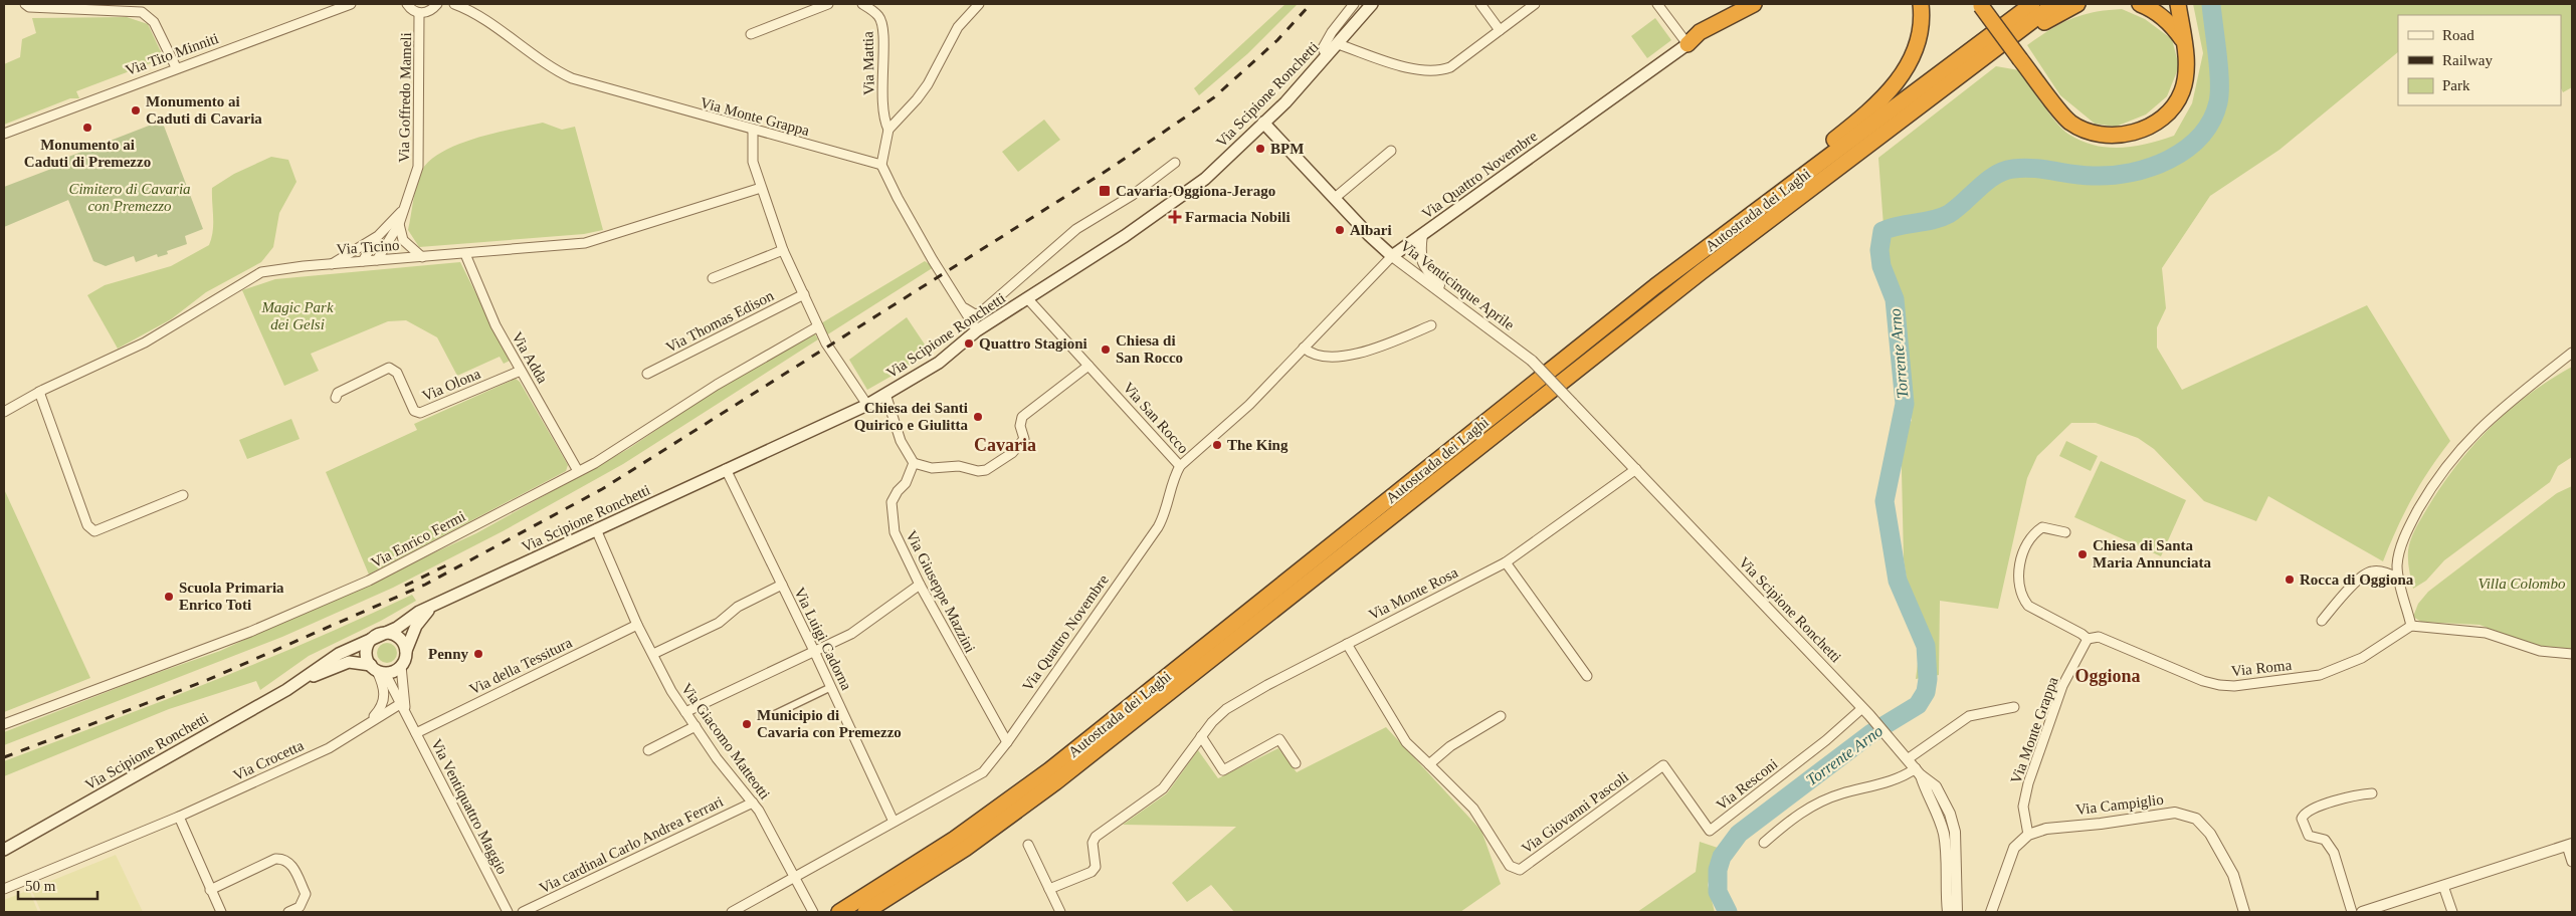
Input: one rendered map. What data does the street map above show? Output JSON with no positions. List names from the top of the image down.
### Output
{
  "streets": {
    "highway": ["Autostrada dei Laghi"],
    "main road": ["Via Scipione Ronchetti", "Via Quattro Novembre", "Via Venticinque Aprile"],
    "street": [
      "Via Tito Minniti",
      "Via Mattia",
      "Via Goffredo Mameli",
      "Via Monte Grappa",
      "Via Ticino",
      "Via Thomas Edison",
      "Via Adda",
      "Via Olona",
      "Via San Rocco",
      "Via Enrico Fermi",
      "Via Giuseppe Mazzini",
      "Via Monte Rosa",
      "Via Luigi Cadorna",
      "Via della Tessitura",
      "Via Roma",
      "Via Giacomo Matteotti",
      "Via Crocetta",
      "Via Resconi",
      "Via Campiglio",
      "Via Ventiquattro Maggio",
      "Via Giovanni Pascoli",
      "Via cardinal Carlo Andrea Ferrari"
    ]
  },
  "crossings": [
    ["Via Scipione Ronchetti", "Via Venticinque Aprile"],
    ["Via Scipione Ronchetti", "Via San Rocco"],
    ["Via Scipione Ronchetti", "Via Monte Rosa"],
    ["Via Scipione Ronchetti", "Via Luigi Cadorna"],
    ["Via Scipione Ronchetti", "Via Giacomo Matteotti"],
    ["Via Scipione Ronchetti", "Via Crocetta"],
    ["Via Scipione Ronchetti", "Via Resconi"],
    ["Via Scipione Ronchetti", "Via Ventiquattro Maggio"],
    ["Via Goffredo Mameli", "Via Ticino"],
    ["Via Monte Grappa", "Via Roma"],
    ["Via Monte Grappa", "Via Campiglio"],
    ["Via Quattro Novembre", "Via Venticinque Aprile"],
    ["Via Quattro Novembre", "Via San Rocco"],
    ["Via Quattro Novembre", "Via Giuseppe Mazzini"],
    ["Via Quattro Novembre", "Via Luigi Cadorna"],
    ["Via Quattro Novembre", "Via Giacomo Matteotti"],
    ["Via Ticino", "Via Adda"],
    ["Via Venticinque Aprile", "Via Monte Rosa"],
    ["Via Adda", "Via Olona"],
    ["Via Adda", "Via Enrico Fermi"],
    ["Via Monte Rosa", "Via Giovanni Pascoli"],
    ["Via della Tessitura", "Via Giacomo Matteotti"],
    ["Via della Tessitura", "Via Ventiquattro Maggio"],
    ["Via Giacomo Matteotti", "Via cardinal Carlo Andrea Ferrari"],
    ["Via Crocetta", "Via Ventiquattro Maggio"],
    ["Via Resconi", "Via Giovanni Pascoli"]
  ],
  "districts": ["Cavaria", "Oggiona"],
  "water": ["Torrente Arno"],
  "parks": ["Cimitero di Cavaria con Premezzo", "Magic Park dei Gelsi", "Villa Colombo"],
  "places": {
    "other": [
      "Monumento ai Caduti di Cavaria",
      "Monumento ai Caduti di Premezzo",
      "BPM",
      "Albari",
      "Quattro Stagioni",
      "Chiesa di San Rocco",
      "Chiesa dei Santi Quirico e Giulitta",
      "The King",
      "Chiesa di Santa Maria Annunciata",
      "Rocca di Oggiona",
      "Scuola Primaria Enrico Toti",
      "Penny",
      "Municipio di Cavaria con Premezzo"
    ],
    "transit": ["Cavaria-Oggiona-Jerago"],
    "health": ["Farmacia Nobili"]
  },
  "legend": ["Road", "Railway", "Park"],
  "scale_bar": "50 m"
}
